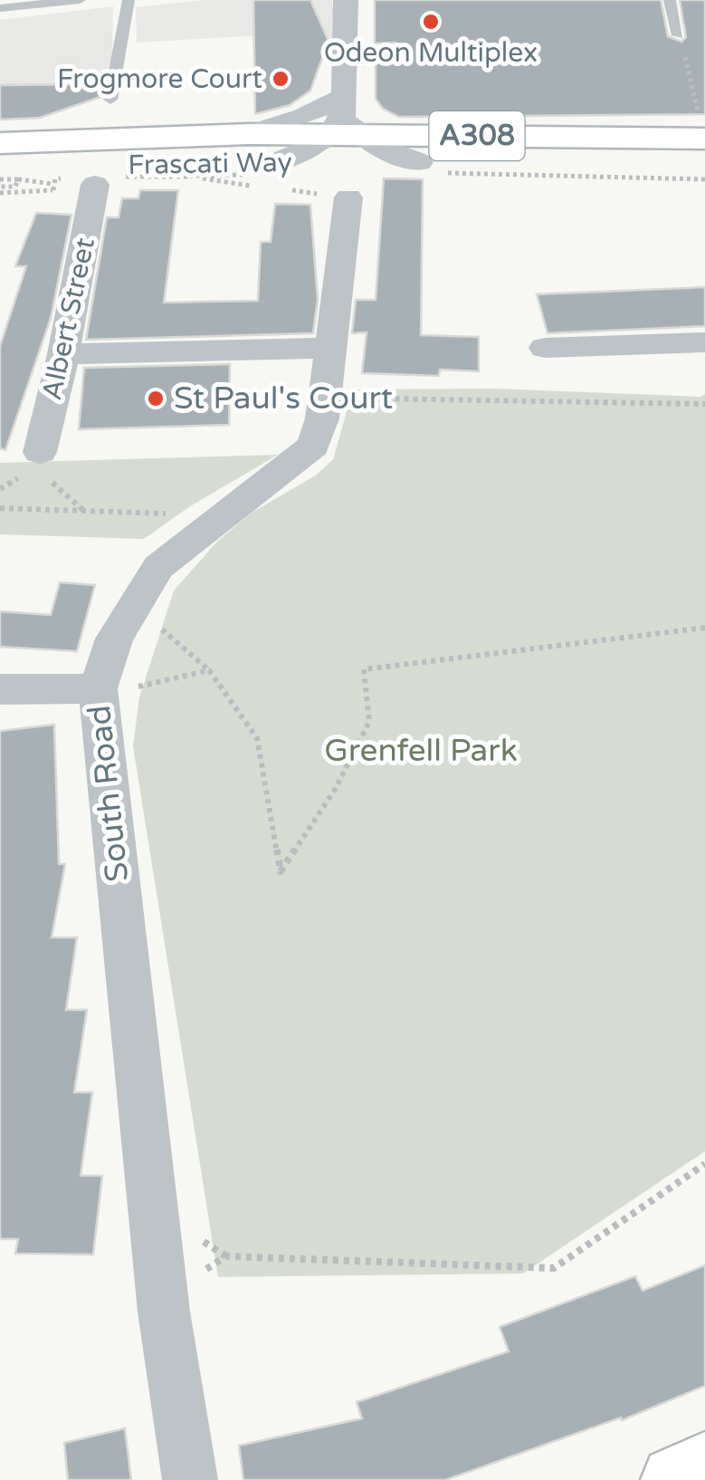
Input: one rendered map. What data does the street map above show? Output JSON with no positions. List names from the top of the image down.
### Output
{
  "streets": {
    "main road": ["A308", "Frascati Way"],
    "street": ["Albert Street", "South Road"]
  },
  "crossings": [
    ["A308", "Frascati Way"]
  ],
  "parks": ["Grenfell Park"],
  "places": ["Odeon Multiplex", "Frogmore Court", "St Paul's Court"]
}
